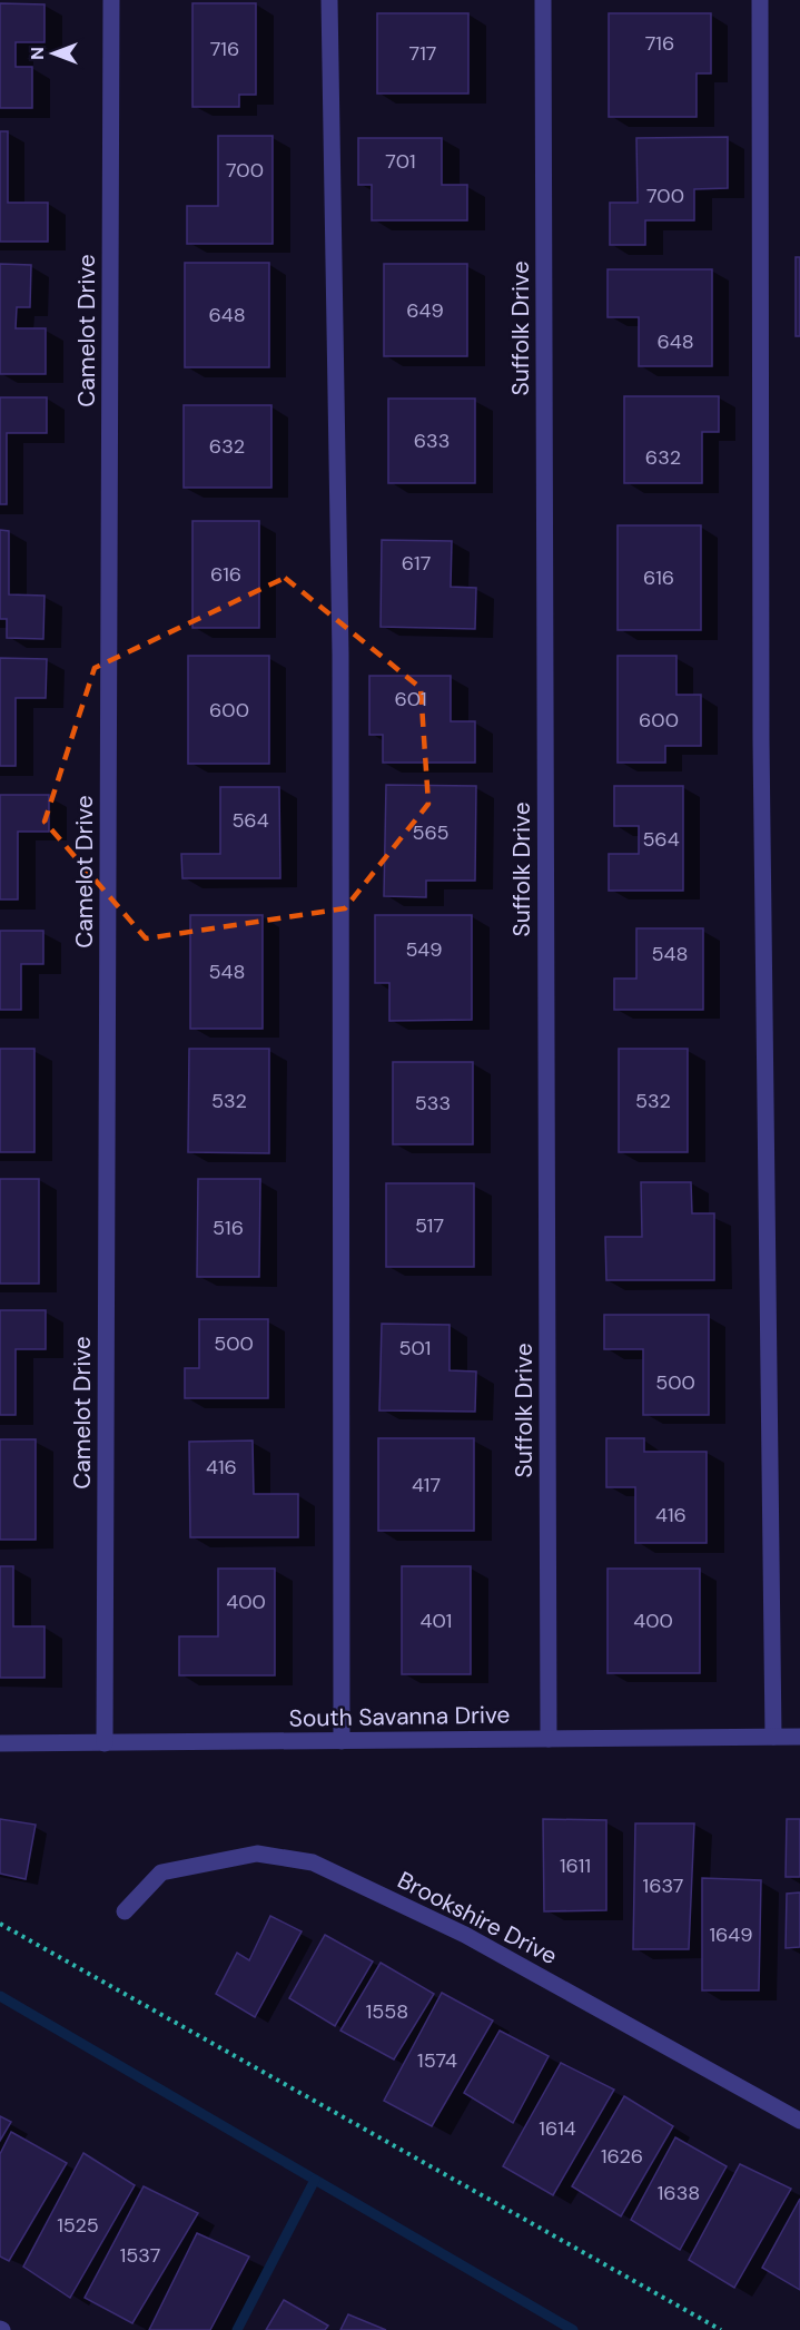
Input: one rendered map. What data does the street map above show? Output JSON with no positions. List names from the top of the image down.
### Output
{
  "streets": {
    "street": [
      "Suffolk Drive",
      "Camelot Drive",
      "South Savanna Drive",
      "Brookshire Drive"
    ]
  },
  "crossings": [
    ["Suffolk Drive", "South Savanna Drive"],
    ["Camelot Drive", "South Savanna Drive"]
  ],
  "house_numbers": [
    "716",
    "716",
    "717",
    "701",
    "700",
    "700",
    "649",
    "648",
    "648",
    "633",
    "632",
    "632",
    "617",
    "616",
    "616",
    "601",
    "600",
    "600",
    "564",
    "565",
    "564",
    "549",
    "548",
    "548",
    "532",
    "532",
    "533",
    "517",
    "516",
    "500",
    "501",
    "500",
    "416",
    "417",
    "416",
    "400",
    "401",
    "400",
    "1611",
    "1637",
    "1649",
    "1558",
    "1574",
    "1614",
    "1626",
    "1638",
    "1525",
    "1537"
  ],
  "north": "left"
}
